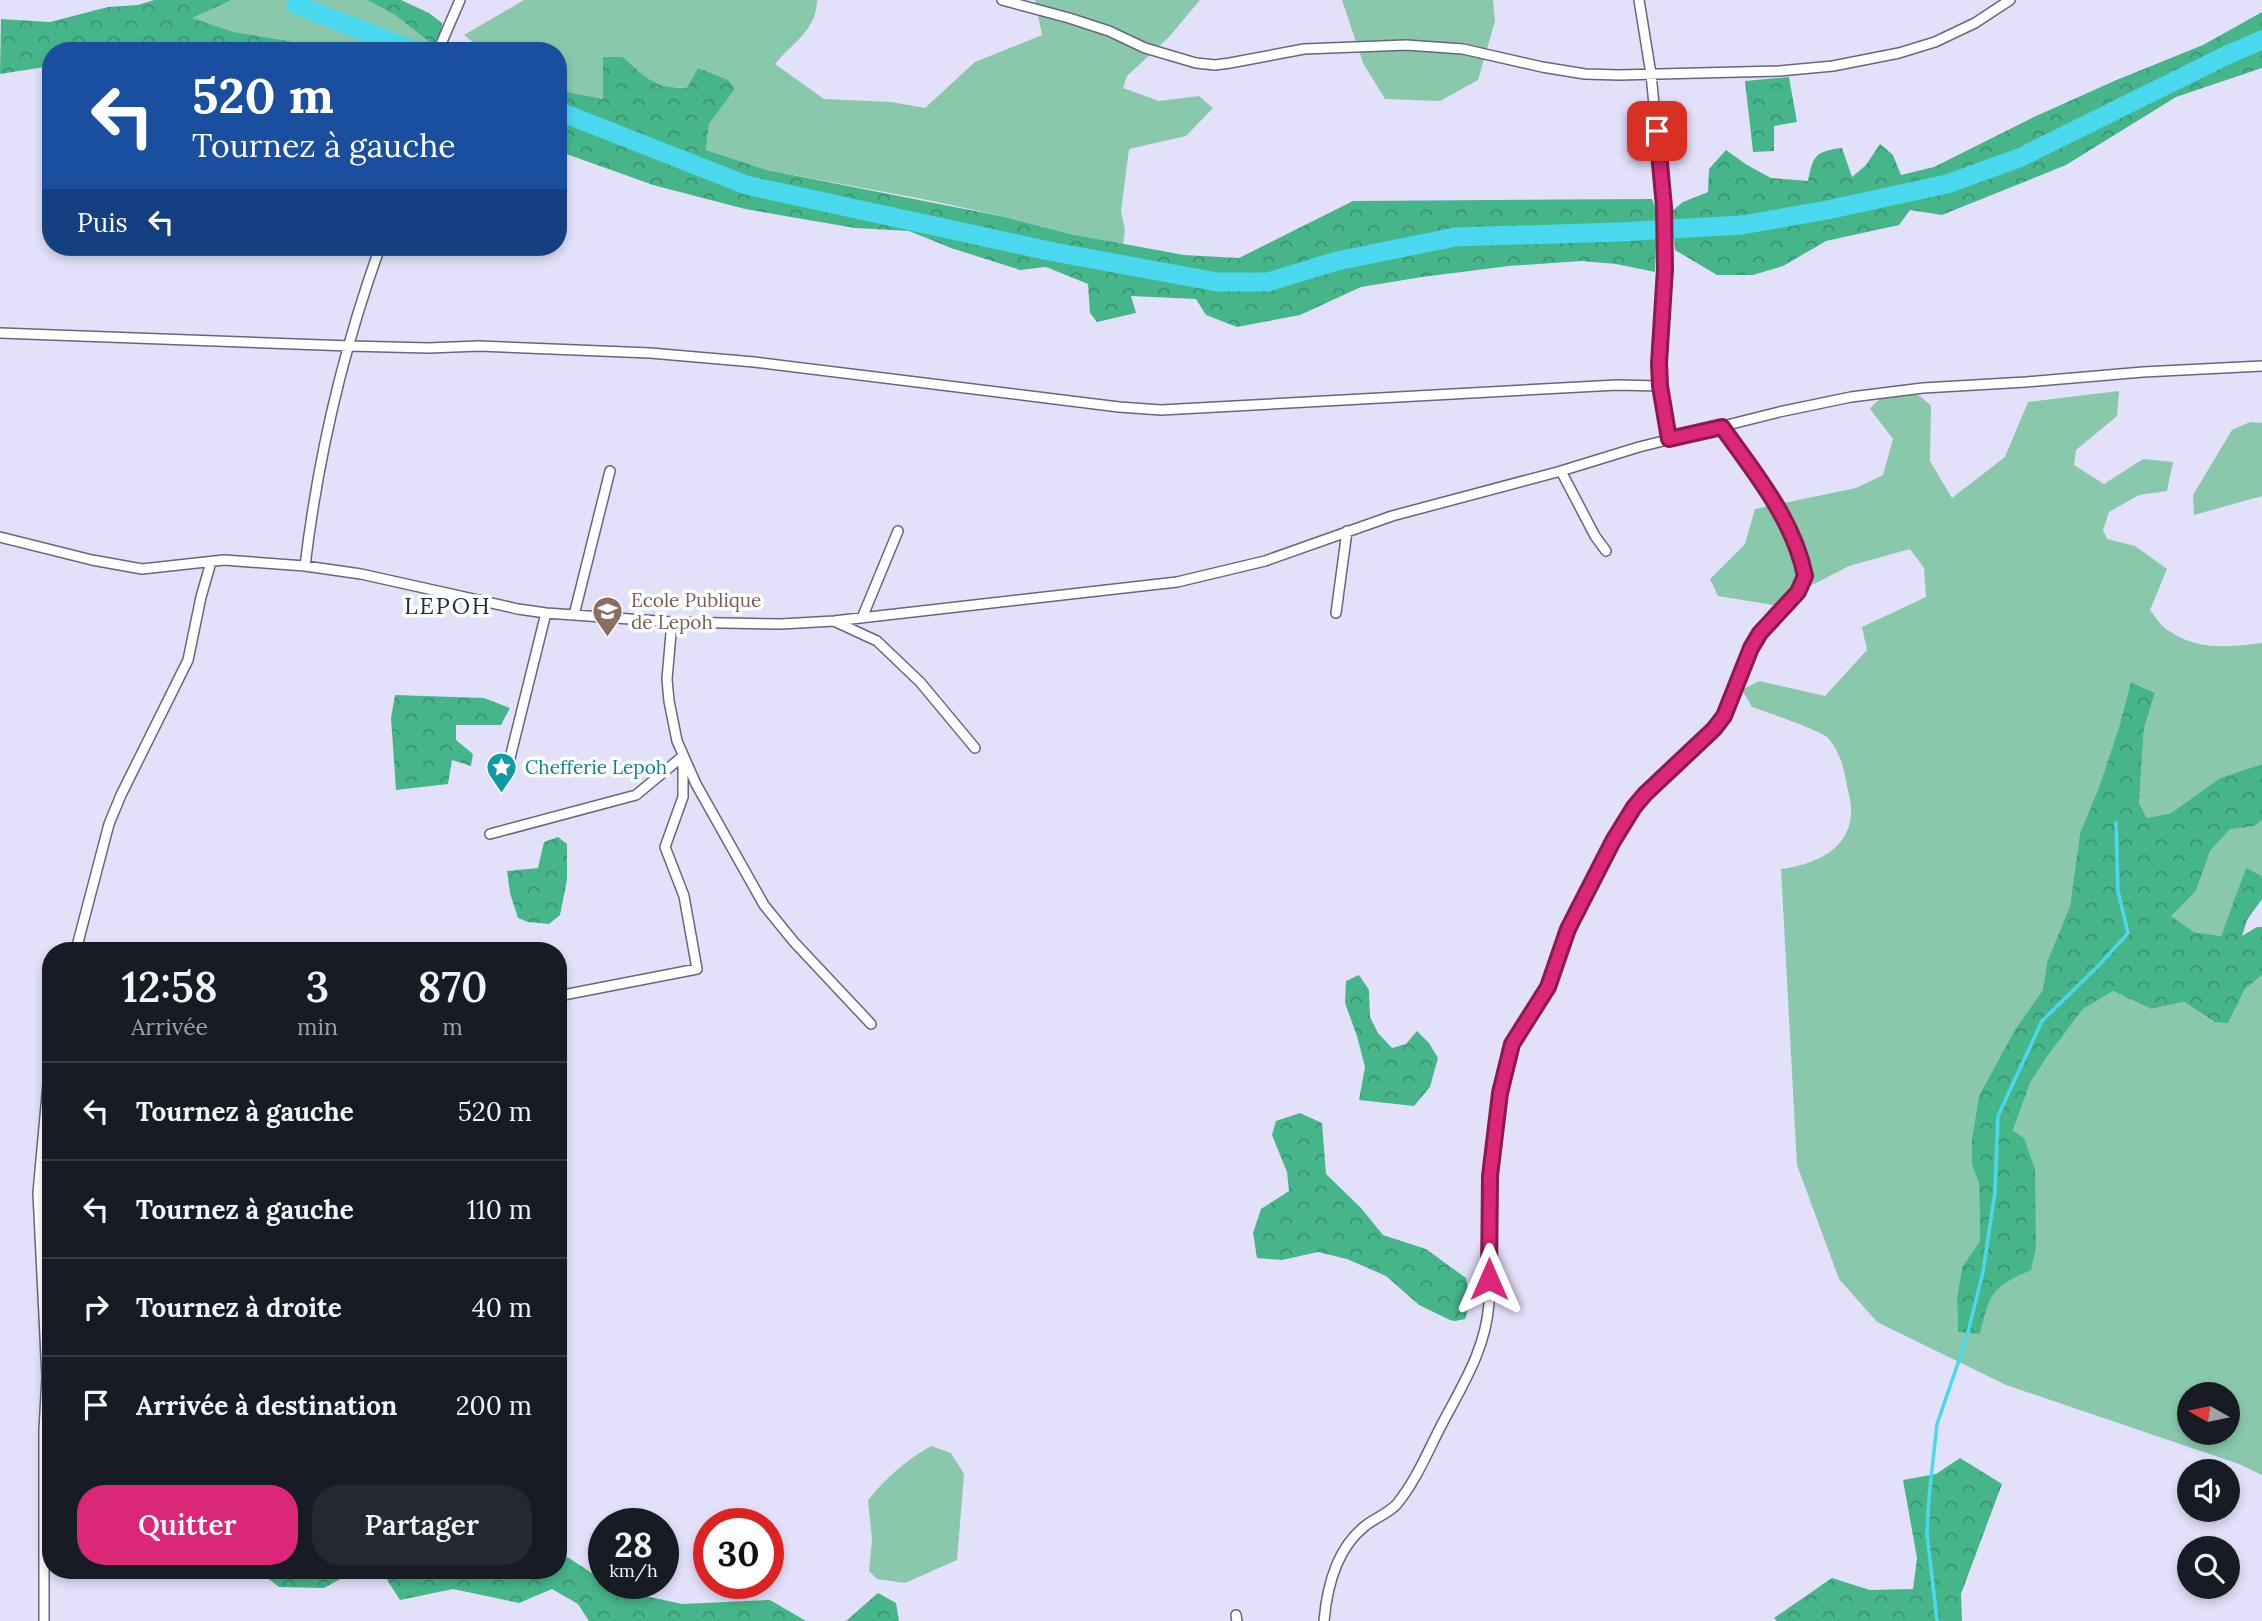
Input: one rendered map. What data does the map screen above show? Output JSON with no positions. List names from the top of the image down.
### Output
{
  "districts": ["LEPOH"],
  "places": {
    "school or university": ["Ecole Publique de Lepoh"],
    "place": ["Chefferie Lepoh"]
  },
  "north": "left",
  "page": {
    "turn": ["520 m", "Tournez à gauche"],
    "then": "Puis",
    "eta": [
      "12:58",
      "Arrivée",
      "3",
      "min",
      "870",
      "m"
    ],
    "list": [
      {
        "name": "Tournez à gauche",
        "value": "520 m"
      },
      {
        "name": "Tournez à gauche",
        "value": "110 m"
      },
      {
        "name": "Tournez à droite",
        "value": "40 m"
      },
      {
        "name": "Arrivée à destination",
        "value": "200 m"
      }
    ],
    "buttons": ["Quitter", "Partager"],
    "speed": "28 km/h",
    "limit": "30"
  }
}
